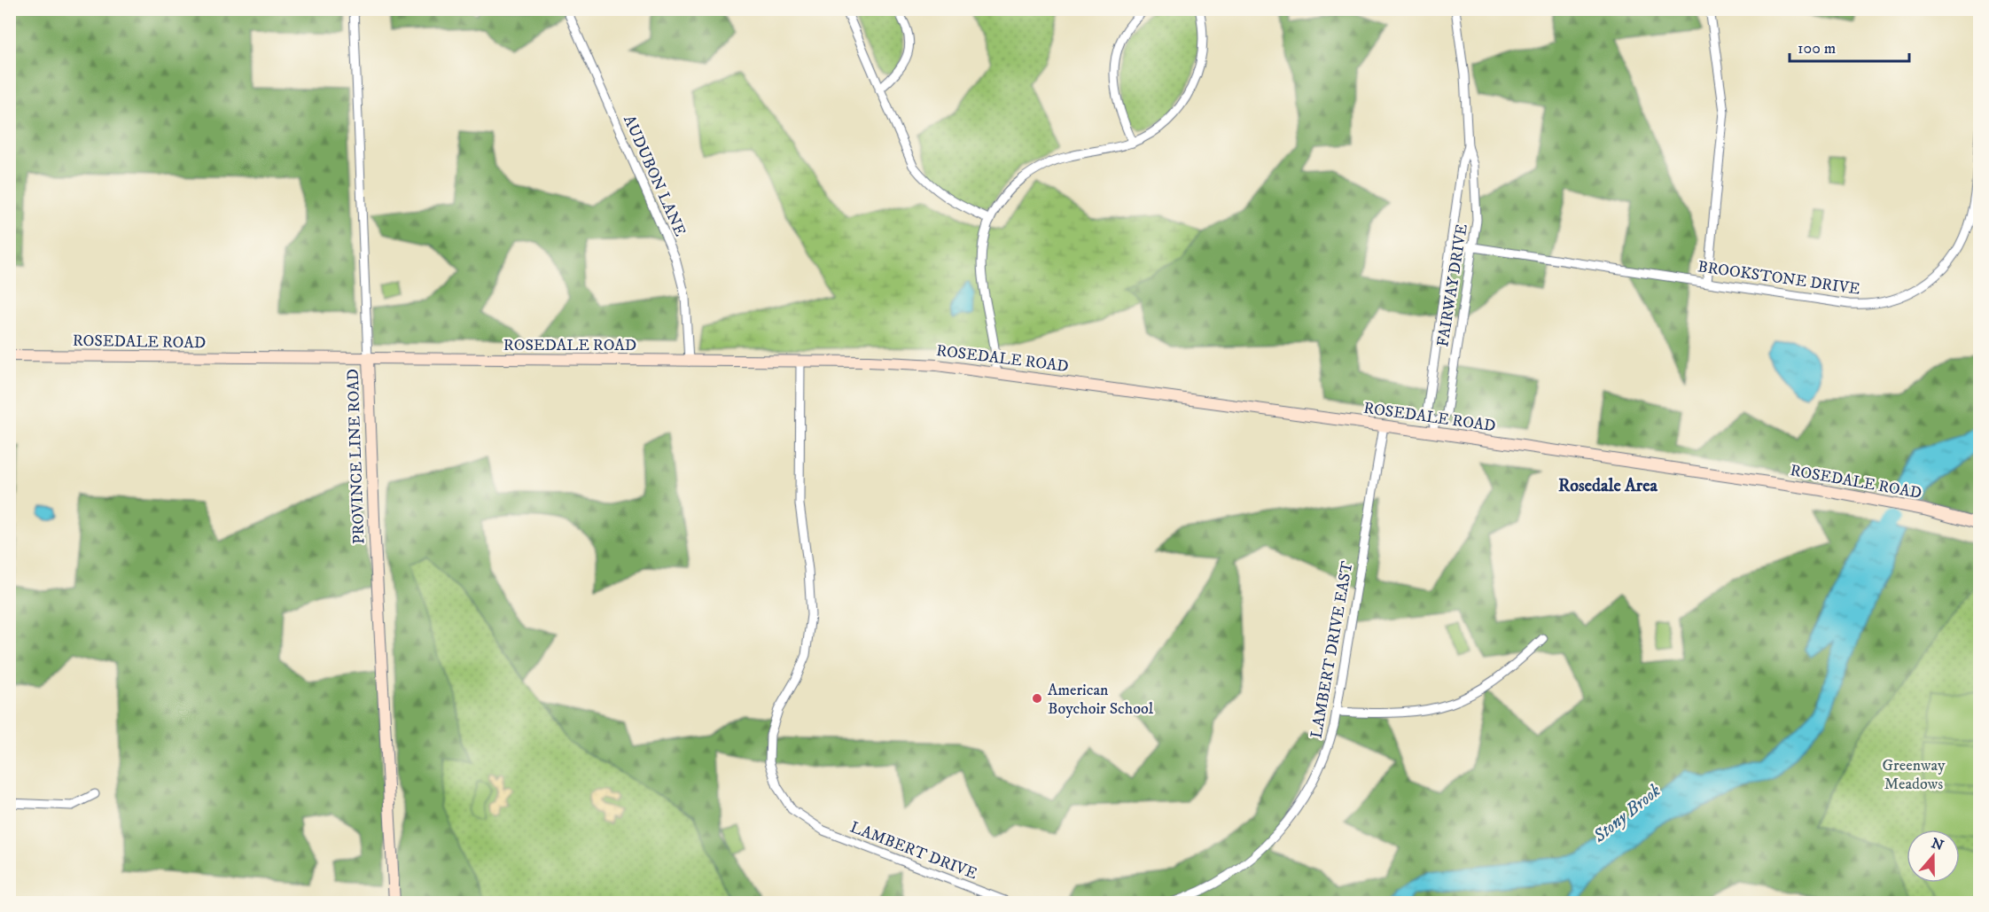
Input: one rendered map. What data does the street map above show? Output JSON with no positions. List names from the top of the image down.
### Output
{
  "streets": {
    "street": [
      "AUDUBON LANE",
      "BROOKSTONE DRIVE",
      "FAIRWAY DRIVE",
      "ROSEDALE ROAD",
      "PROVINCE LINE ROAD",
      "LAMBERT DRIVE EAST",
      "LAMBERT DRIVE"
    ]
  },
  "crossings": [
    ["AUDUBON LANE", "ROSEDALE ROAD"],
    ["BROOKSTONE DRIVE", "FAIRWAY DRIVE"],
    ["FAIRWAY DRIVE", "ROSEDALE ROAD"],
    ["ROSEDALE ROAD", "PROVINCE LINE ROAD"],
    ["ROSEDALE ROAD", "LAMBERT DRIVE EAST"],
    ["ROSEDALE ROAD", "LAMBERT DRIVE"]
  ],
  "districts": ["Rosedale Area"],
  "water": ["Stony Brook"],
  "parks": ["Greenway Meadows"],
  "places": ["American Boychoir School"],
  "scale_bar": "100 m",
  "north": "top"
}
